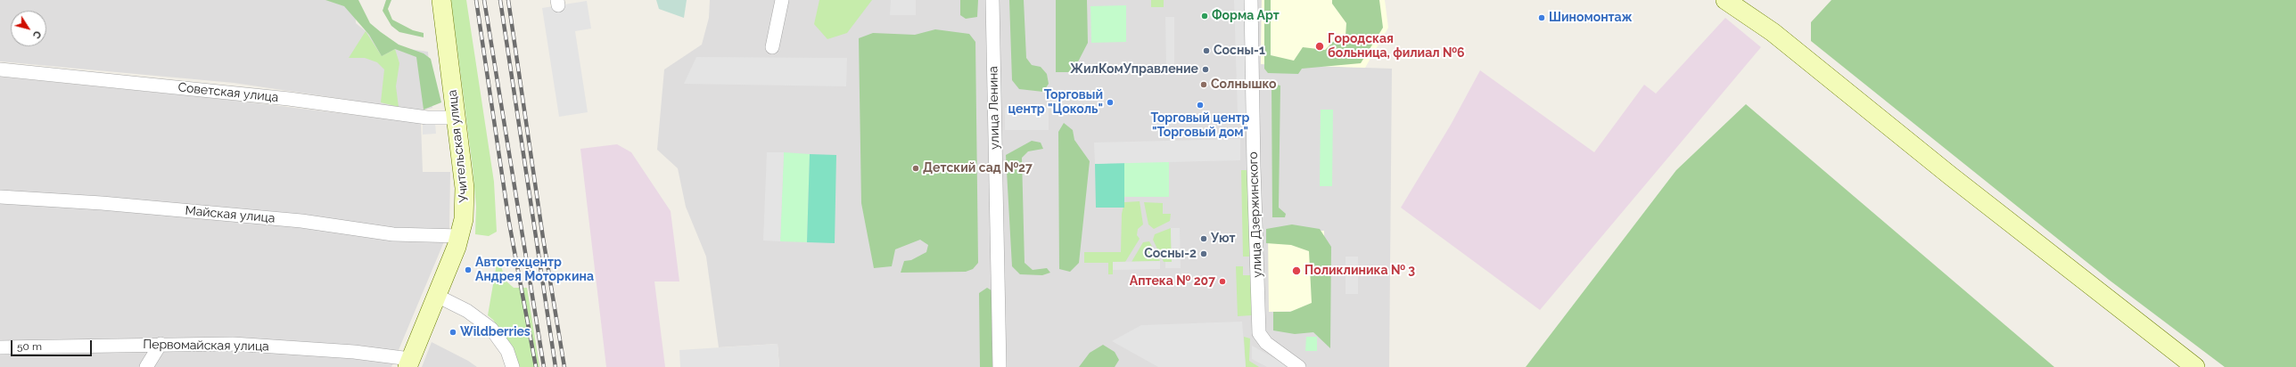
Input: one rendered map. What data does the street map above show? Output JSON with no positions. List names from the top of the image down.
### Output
{
  "streets": {
    "main road": ["Учительская улица"],
    "street": [
      "Советская улица",
      "улица Ленина",
      "Майская улица",
      "улица Дзержинского",
      "Первомайская улица"
    ]
  },
  "crossings": [
    ["Советская улица", "Учительская улица"],
    ["Учительская улица", "Майская улица"],
    ["Учительская улица", "Первомайская улица"]
  ],
  "places": [
    "Форма Арт",
    "Шиномонтаж",
    "Городская больница, филиал №6",
    "Сосны-1",
    "ЖилКомУправление",
    "Солнышко",
    "Торговый центр \"Цоколь\"",
    "Торговый центр \"Торговый дом\"",
    "Детский сад №27",
    "Уют",
    "Сосны-2",
    "Автотехцентр Андрея Моторкина",
    "Поликлиника № 3",
    "Аптека № 207",
    "Wildberries"
  ],
  "scale_bar": "50 m",
  "north": "bottom right"
}
